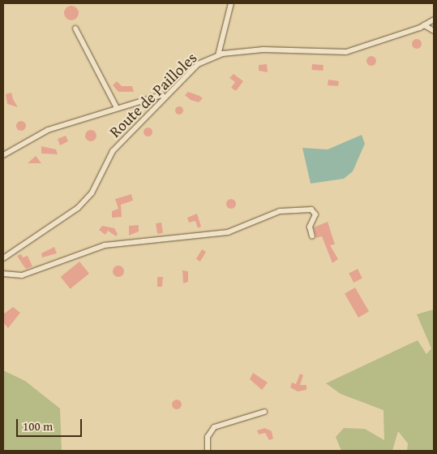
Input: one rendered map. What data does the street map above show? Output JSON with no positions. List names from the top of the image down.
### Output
{
  "streets": {
    "street": ["Route de Pailloles"]
  },
  "scale_bar": "100 m"
}
